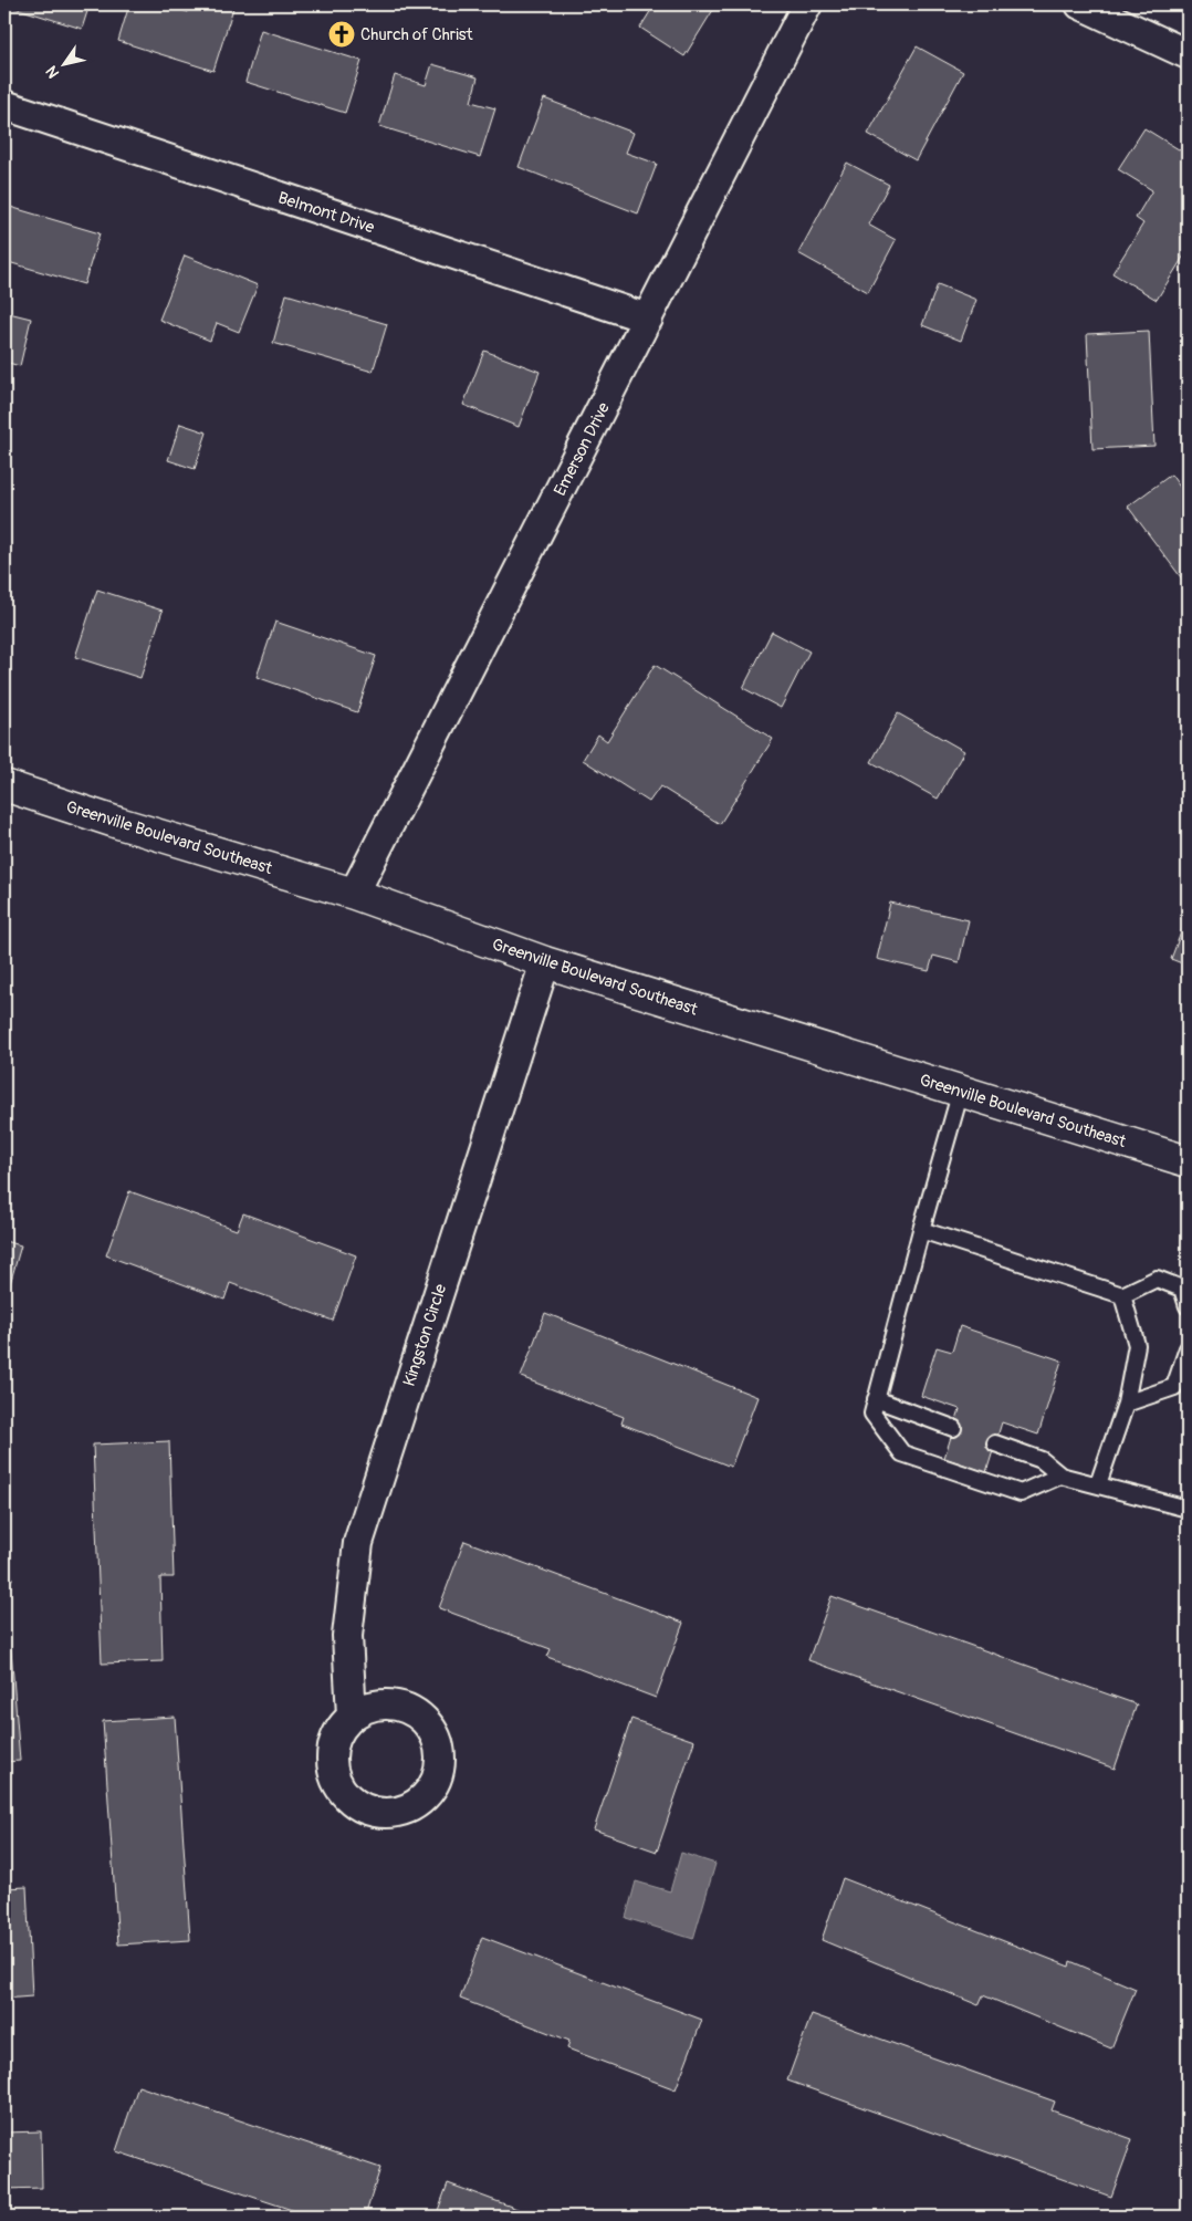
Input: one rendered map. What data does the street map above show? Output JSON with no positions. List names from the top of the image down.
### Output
{
  "streets": {
    "highway": ["Greenville Boulevard Southeast"],
    "street": ["Belmont Drive", "Emerson Drive", "Kingston Circle"]
  },
  "crossings": [
    ["Belmont Drive", "Emerson Drive"],
    ["Emerson Drive", "Greenville Boulevard Southeast"],
    ["Greenville Boulevard Southeast", "Kingston Circle"]
  ],
  "places": {
    "church": ["Church of Christ"]
  },
  "north": "bottom left"
}
